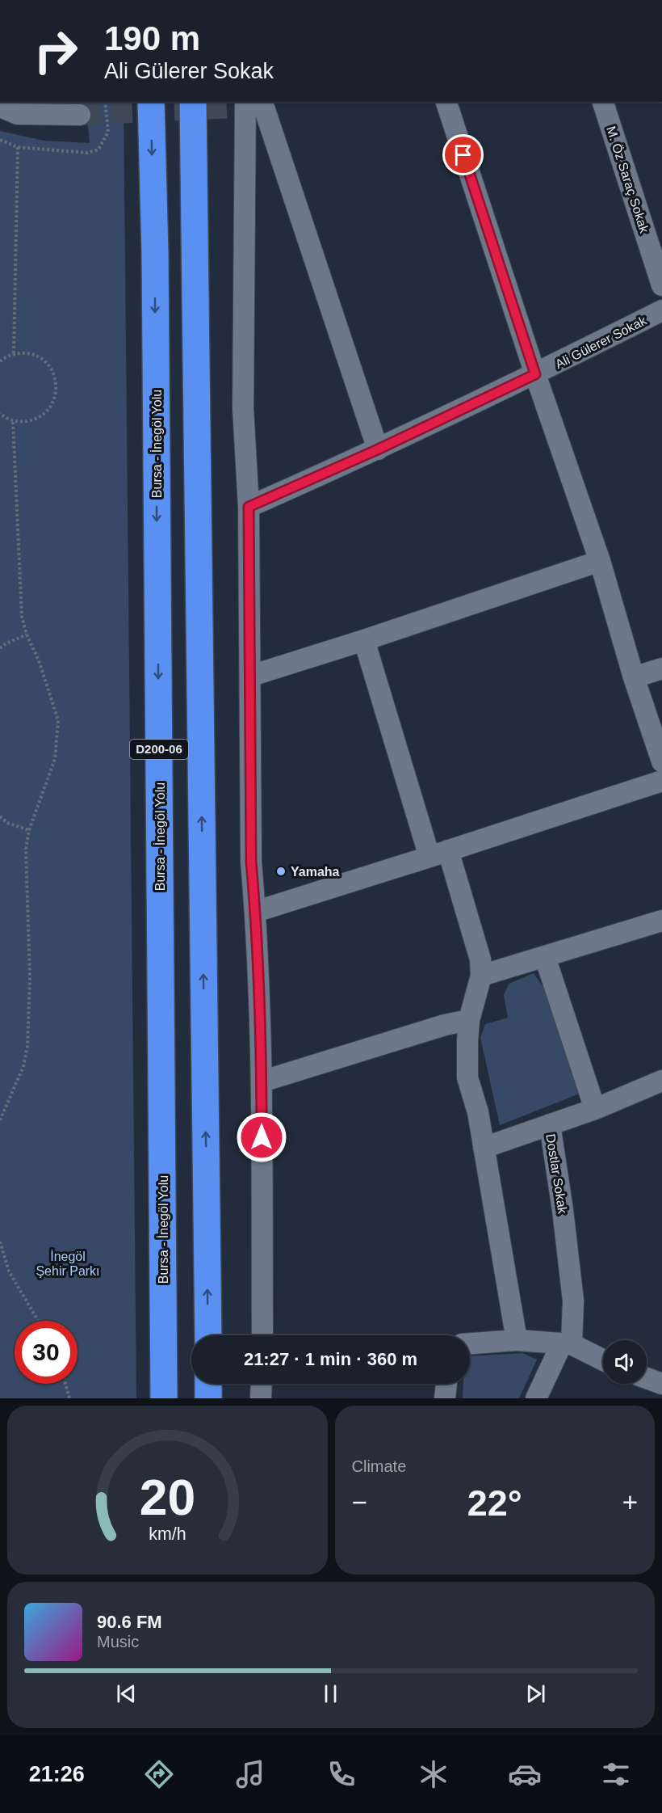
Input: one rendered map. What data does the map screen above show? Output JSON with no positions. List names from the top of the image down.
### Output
{
  "streets": {
    "highway": ["Bursa - İnegöl Yolu", "D200-06"],
    "street": ["M. Öz Saraç Sokak", "Ali Gülerer Sokak", "Dostlar Sokak"]
  },
  "parks": ["İnegöl Şehir Parkı"],
  "places": ["Yamaha"],
  "page": {
    "turn": ["190 m", "Ali Gülerer Sokak"],
    "limit": "30",
    "trip": "21:27 · 1 min · 360 m",
    "tile": "Climate",
    "heat": ["−", "22°", "+"],
    "song": ["90.6 FM", "Music"],
    "tabs": "21:26",
    "gauge": ["20", "km/h"]
  }
}
